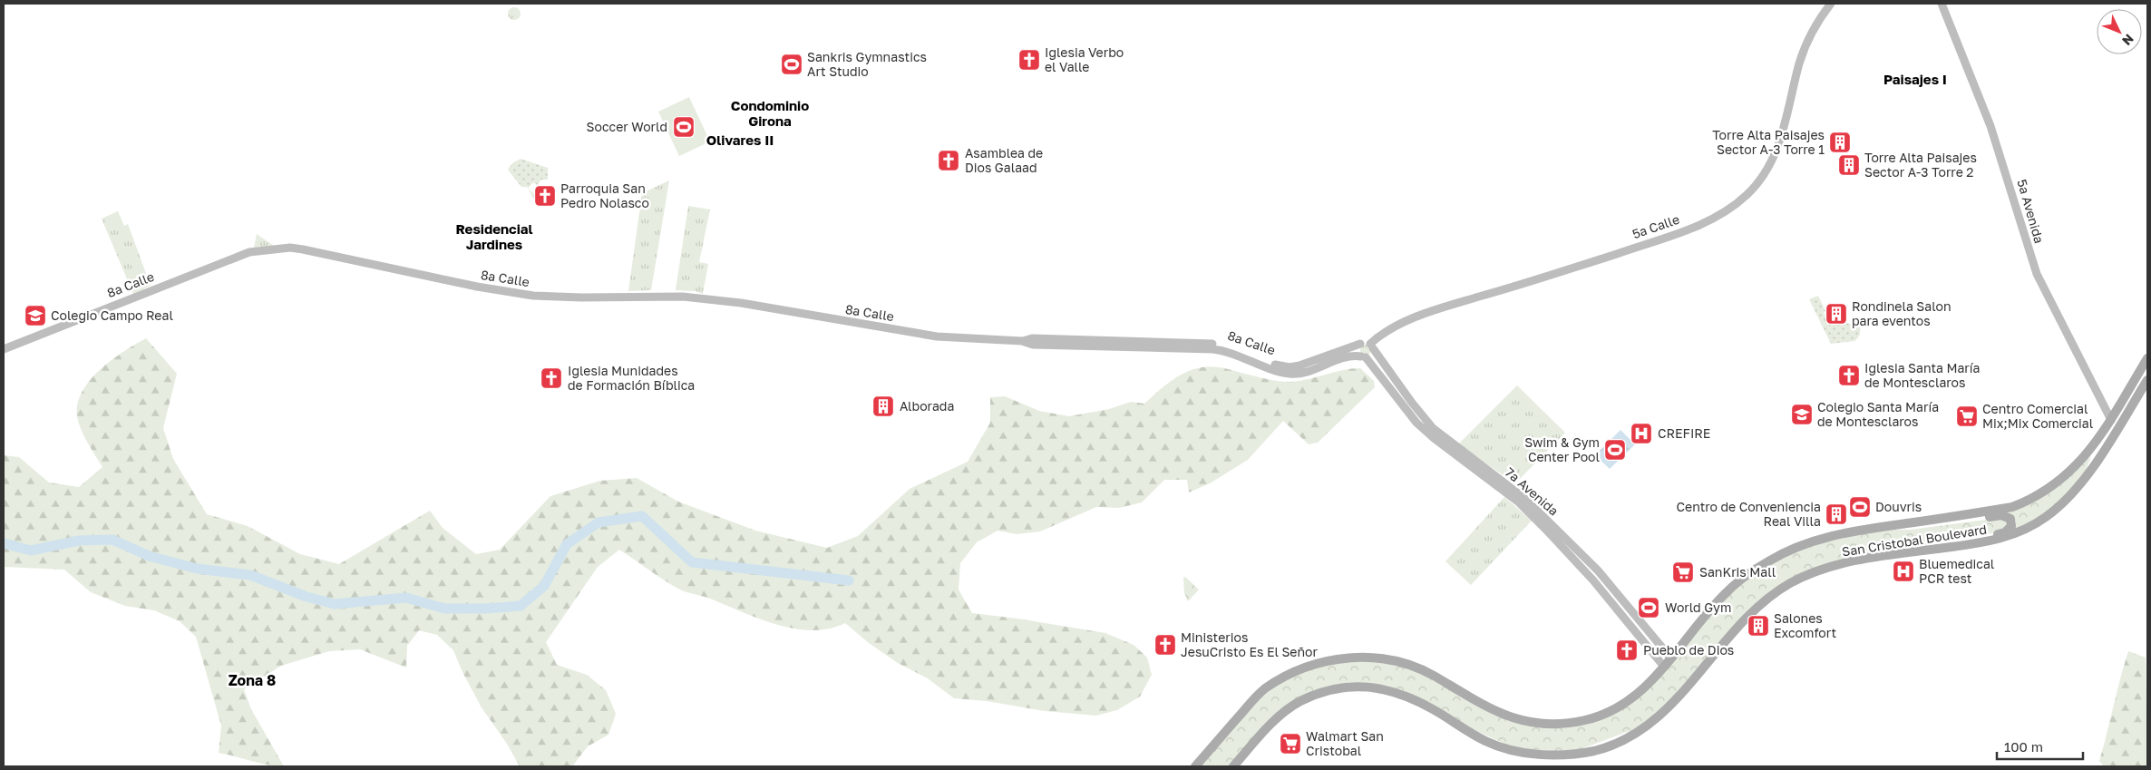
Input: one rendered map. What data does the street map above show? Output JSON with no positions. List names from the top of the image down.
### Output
{
  "streets": {
    "main road": ["San Cristobal Boulevard"],
    "street": [
      "5a Avenida",
      "5a Calle",
      "8a Calle",
      "7a Avenida"
    ]
  },
  "crossings": [
    ["5a Avenida", "San Cristobal Boulevard"],
    ["5a Calle", "8a Calle"],
    ["5a Calle", "7a Avenida"],
    ["8a Calle", "7a Avenida"],
    ["7a Avenida", "San Cristobal Boulevard"]
  ],
  "districts": [
    "Paisajes I",
    "Condominio Girona",
    "Olivares II",
    "Residencial Jardines",
    "Zona 8"
  ],
  "places": {
    "church": [
      "Iglesia Verbo el Valle",
      "Asamblea de Dios Galaad",
      "Parroquia San Pedro Nolasco",
      "Iglesia Santa María de Montesclaros",
      "Iglesia Munidades de Formación Bíblica",
      "Ministerios JesuCristo Es El Señor",
      "Pueblo de Dios"
    ],
    "sports": [
      "Sankris Gymnastics Art Studio",
      "Soccer World",
      "Swim & Gym Center Pool",
      "Douvris",
      "World Gym"
    ],
    "building": [
      "Torre Alta Paisajes Sector A-3 Torre 1",
      "Torre Alta Paisajes Sector A-3 Torre 2",
      "Rondinela Salon para eventos",
      "Alborada",
      "Centro de Conveniencia Real Villa",
      "Salones Excomfort"
    ],
    "school or university": ["Colegio Campo Real", "Colegio Santa María de Montesclaros"],
    "supermarket": ["Centro Comercial Mix;Mix Comercial", "SanKris Mall", "Walmart San Cristobal"],
    "hospital": ["CREFIRE", "Bluemedical PCR test"]
  },
  "scale_bar": "100 m",
  "north": "bottom right"
}
